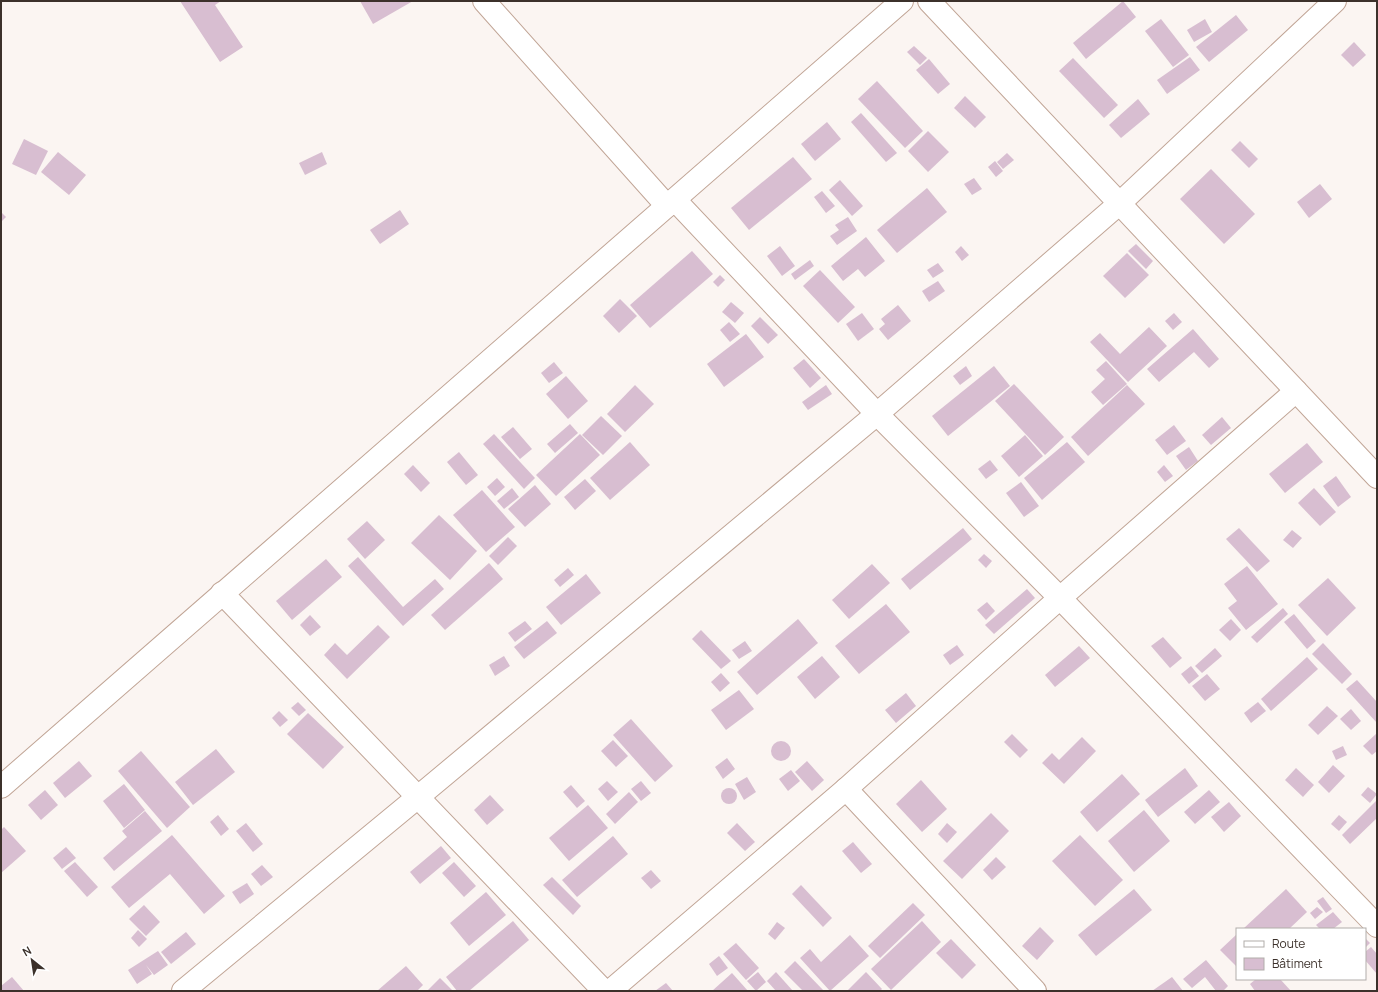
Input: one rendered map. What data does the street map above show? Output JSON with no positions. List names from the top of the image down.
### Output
{
  "legend": ["Route", "Bâtiment"],
  "north": "top left"
}
